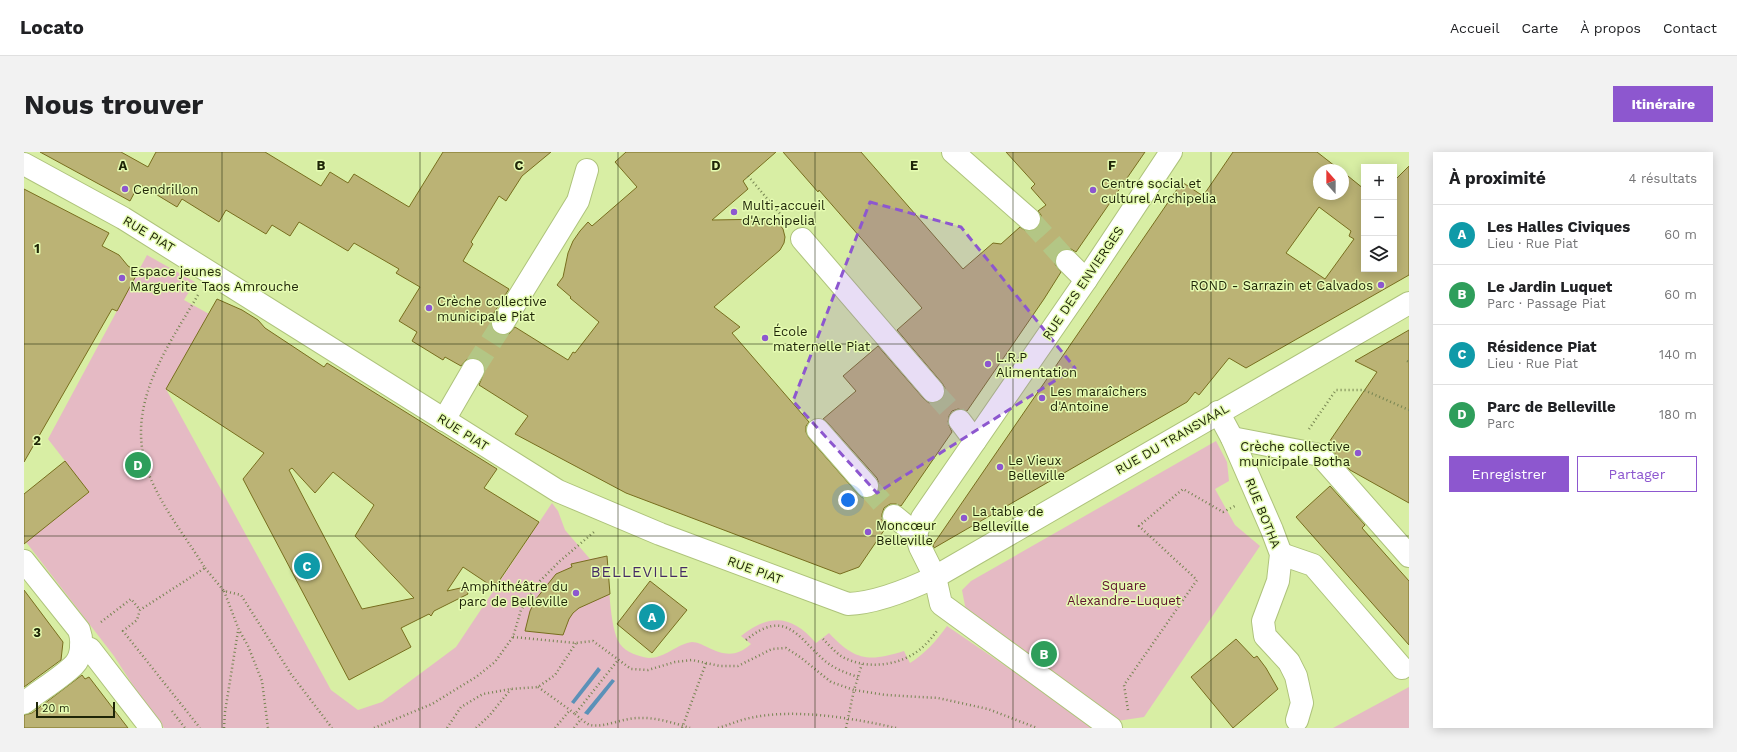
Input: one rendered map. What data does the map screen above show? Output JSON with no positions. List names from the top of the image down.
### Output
{
  "streets": {
    "street": [
      "RUE PIAT",
      "RUE DES ENVIERGES",
      "RUE DU TRANSVAAL",
      "RUE BOTHA"
    ]
  },
  "crossings": [
    ["RUE PIAT", "RUE DU TRANSVAAL"],
    ["RUE DU TRANSVAAL", "RUE BOTHA"]
  ],
  "districts": ["BELLEVILLE"],
  "parks": ["Square Alexandre-Luquet"],
  "places": [
    "Cendrillon",
    "Centre social et culturel Archipelia",
    "Multi-accueil d'Archipelia",
    "Espace jeunes Marguerite Taos Amrouche",
    "ROND - Sarrazin et Calvados",
    "Crèche collective municipale Piat",
    "École maternelle Piat",
    "L.R.P Alimentation",
    "Les maraîchers d'Antoine",
    "Crèche collective municipale Botha",
    "Le Vieux Belleville",
    "La table de Belleville",
    "Moncœur Belleville",
    "Amphithéâtre du parc de Belleville"
  ],
  "scale_bar": "20 m",
  "north": "top",
  "page": {
    "header": "Locato",
    "nav": [
      "Accueil",
      "Carte",
      "À propos",
      "Contact"
    ],
    "buttons": [
      "Itinéraire",
      ["Enregistrer", "Partager"]
    ],
    "title": "Nous trouver",
    "heading": ["À proximité", "4 résultats"],
    "map_buttons": ["+", "−"],
    "list": [
      {
        "mark": "A",
        "name": "Les Halles Civiques",
        "note": "Lieu · Rue Piat",
        "value": "60 m"
      },
      {
        "mark": "B",
        "name": "Le Jardin Luquet",
        "note": "Parc · Passage Piat",
        "value": "60 m"
      },
      {
        "mark": "C",
        "name": "Résidence Piat",
        "note": "Lieu · Rue Piat",
        "value": "140 m"
      },
      {
        "mark": "D",
        "name": "Parc de Belleville",
        "note": "Parc",
        "value": "180 m"
      }
    ],
    "pins": [
      "D",
      "C",
      "A",
      "B"
    ],
    "scale": "20 m"
  },
  "grid": {
    "columns": [
      "A",
      "B",
      "C",
      "D",
      "E",
      "F"
    ],
    "rows": ["1", "2", "3"]
  }
}
